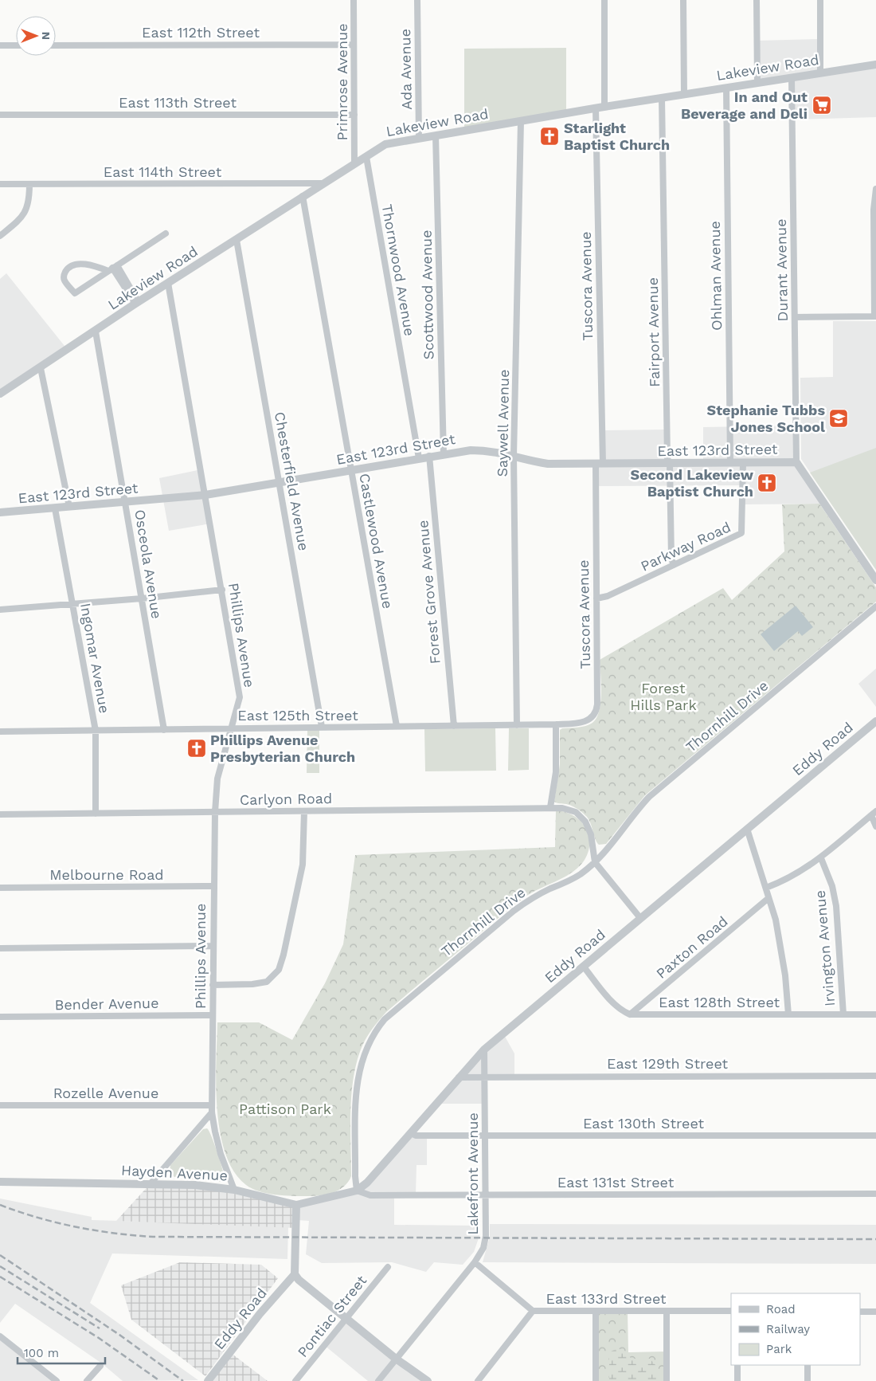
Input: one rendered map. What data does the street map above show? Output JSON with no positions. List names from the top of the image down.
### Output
{
  "streets": {
    "street": [
      "East 112th Street",
      "Lakeview Road",
      "Ada Avenue",
      "Primrose Avenue",
      "East 113th Street",
      "East 114th Street",
      "Thornwood Avenue",
      "Durant Avenue",
      "Ohlman Avenue",
      "Tuscora Avenue",
      "Scottwood Avenue",
      "Fairport Avenue",
      "Saywell Avenue",
      "East 123rd Street",
      "Chesterfield Avenue",
      "Castlewood Avenue",
      "Parkway Road",
      "Osceola Avenue",
      "Forest Grove Avenue",
      "Phillips Avenue",
      "Ingomar Avenue",
      "East 125th Street",
      "Thornhill Drive",
      "Eddy Road",
      "Carlyon Road",
      "Melbourne Road",
      "Paxton Road",
      "Irvington Avenue",
      "East 128th Street",
      "Bender Avenue",
      "East 129th Street",
      "Rozelle Avenue",
      "East 130th Street",
      "Hayden Avenue",
      "Lakefront Avenue",
      "East 131st Street",
      "East 133rd Street",
      "Pontiac Street"
    ]
  },
  "crossings": [
    ["East 112th Street", "Primrose Avenue"],
    ["Lakeview Road", "Ada Avenue"],
    ["Lakeview Road", "Primrose Avenue"],
    ["Lakeview Road", "East 114th Street"],
    ["Lakeview Road", "Thornwood Avenue"],
    ["Lakeview Road", "Durant Avenue"],
    ["Lakeview Road", "Ohlman Avenue"],
    ["Lakeview Road", "Tuscora Avenue"],
    ["Lakeview Road", "Scottwood Avenue"],
    ["Lakeview Road", "Fairport Avenue"],
    ["Lakeview Road", "Saywell Avenue"],
    ["Lakeview Road", "Chesterfield Avenue"],
    ["Lakeview Road", "Castlewood Avenue"],
    ["Lakeview Road", "Osceola Avenue"],
    ["Lakeview Road", "Phillips Avenue"],
    ["Primrose Avenue", "East 113th Street"],
    ["Thornwood Avenue", "East 123rd Street"],
    ["Durant Avenue", "East 123rd Street"],
    ["Ohlman Avenue", "East 123rd Street"],
    ["Tuscora Avenue", "East 123rd Street"],
    ["Tuscora Avenue", "Parkway Road"],
    ["Tuscora Avenue", "East 125th Street"],
    ["Scottwood Avenue", "East 123rd Street"],
    ["Fairport Avenue", "East 123rd Street"],
    ["Fairport Avenue", "Parkway Road"],
    ["Saywell Avenue", "East 123rd Street"],
    ["Saywell Avenue", "East 125th Street"],
    ["East 123rd Street", "Chesterfield Avenue"],
    ["East 123rd Street", "Castlewood Avenue"],
    ["East 123rd Street", "Parkway Road"],
    ["East 123rd Street", "Osceola Avenue"],
    ["East 123rd Street", "Forest Grove Avenue"],
    ["East 123rd Street", "Phillips Avenue"],
    ["East 123rd Street", "Ingomar Avenue"],
    ["Chesterfield Avenue", "East 125th Street"],
    ["Castlewood Avenue", "East 125th Street"],
    ["Osceola Avenue", "East 125th Street"],
    ["Forest Grove Avenue", "East 125th Street"],
    ["Phillips Avenue", "East 125th Street"],
    ["Phillips Avenue", "Carlyon Road"],
    ["Phillips Avenue", "Melbourne Road"],
    ["Phillips Avenue", "Bender Avenue"],
    ["Phillips Avenue", "Rozelle Avenue"],
    ["Phillips Avenue", "Hayden Avenue"],
    ["Ingomar Avenue", "East 125th Street"],
    ["Ingomar Avenue", "Carlyon Road"],
    ["Thornhill Drive", "Eddy Road"],
    ["Thornhill Drive", "Carlyon Road"],
    ["Thornhill Drive", "East 131st Street"],
    ["Eddy Road", "East 129th Street"],
    ["Eddy Road", "East 130th Street"],
    ["Eddy Road", "Hayden Avenue"],
    ["Eddy Road", "Lakefront Avenue"],
    ["Eddy Road", "East 131st Street"],
    ["Paxton Road", "East 128th Street"],
    ["Irvington Avenue", "East 128th Street"],
    ["East 129th Street", "Lakefront Avenue"],
    ["East 130th Street", "Lakefront Avenue"],
    ["Lakefront Avenue", "East 131st Street"],
    ["Lakefront Avenue", "East 133rd Street"]
  ],
  "parks": ["Forest Hills Park", "Pattison Park"],
  "places": {
    "supermarket": ["In and Out Beverage and Deli"],
    "church": ["Starlight Baptist Church", "Second Lakeview Baptist Church", "Phillips Avenue Presbyterian Church"],
    "school or university": ["Stephanie Tubbs Jones School"]
  },
  "legend": ["Road", "Railway", "Park"],
  "scale_bar": "100 m",
  "north": "right"
}
